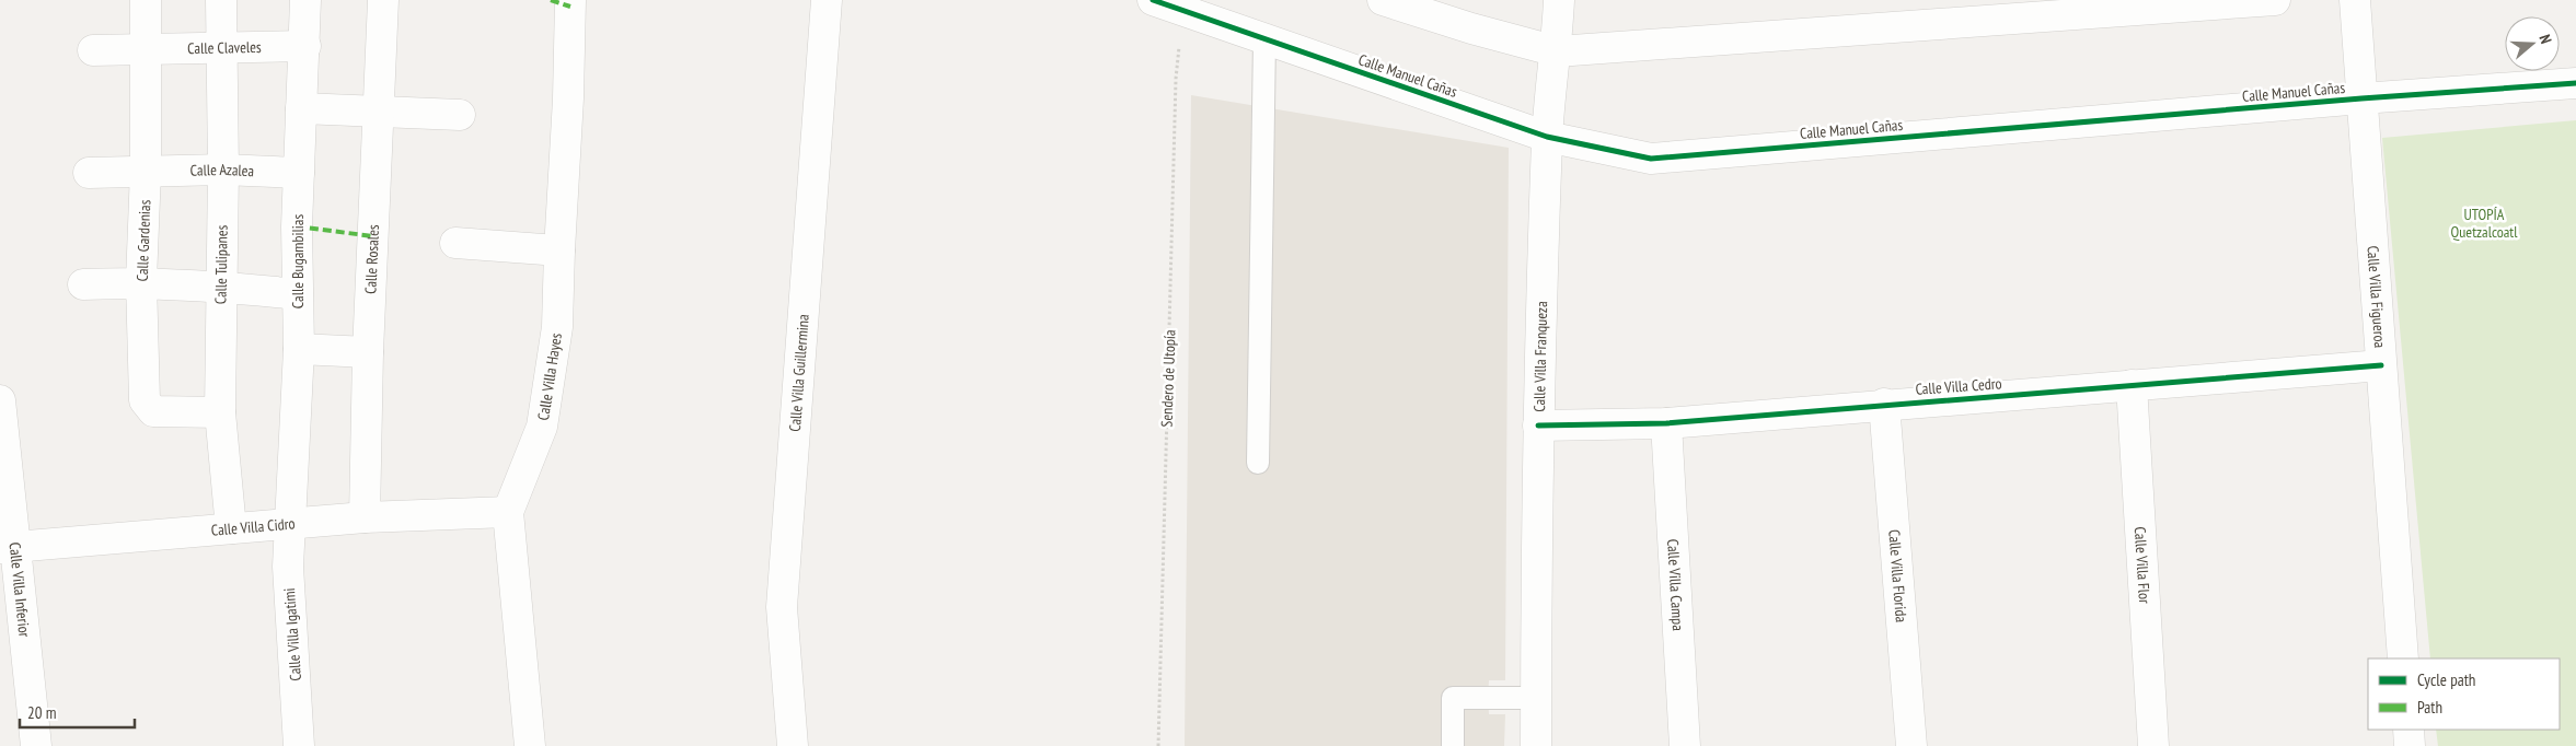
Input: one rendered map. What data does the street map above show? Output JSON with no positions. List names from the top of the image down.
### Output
{
  "streets": {
    "street": [
      "Calle Claveles",
      "Calle Manuel Cañas",
      "Calle Azalea",
      "Calle Gardenias",
      "Calle Rosales",
      "Calle Bugambilias",
      "Calle Tulipanes",
      "Calle Villa Figueroa",
      "Calle Villa Franqueza",
      "Calle Villa Guillermina",
      "Calle Villa Hayes",
      "Calle Villa Cedro",
      "Calle Villa Cidro",
      "Calle Villa Flor",
      "Calle Villa Florida",
      "Calle Villa Campa",
      "Calle Villa Inferior",
      "Calle Villa Igatimi"
    ],
    "path": ["Sendero de Utopía"]
  },
  "crossings": [
    ["Calle Claveles", "Calle Gardenias"],
    ["Calle Claveles", "Calle Bugambilias"],
    ["Calle Claveles", "Calle Tulipanes"],
    ["Calle Manuel Cañas", "Calle Villa Figueroa"],
    ["Calle Manuel Cañas", "Calle Villa Franqueza"],
    ["Calle Manuel Cañas", "Sendero de Utopía"],
    ["Calle Azalea", "Calle Gardenias"],
    ["Calle Azalea", "Calle Bugambilias"],
    ["Calle Azalea", "Calle Tulipanes"],
    ["Calle Gardenias", "Calle Tulipanes"],
    ["Calle Rosales", "Calle Villa Cidro"],
    ["Calle Bugambilias", "Calle Villa Cidro"],
    ["Calle Bugambilias", "Calle Villa Igatimi"],
    ["Calle Tulipanes", "Calle Villa Cidro"],
    ["Calle Villa Figueroa", "Calle Villa Cedro"],
    ["Calle Villa Franqueza", "Calle Villa Cedro"],
    ["Calle Villa Hayes", "Calle Villa Cidro"],
    ["Calle Villa Cedro", "Calle Villa Flor"],
    ["Calle Villa Cedro", "Calle Villa Florida"],
    ["Calle Villa Cedro", "Calle Villa Campa"],
    ["Calle Villa Cidro", "Calle Villa Inferior"],
    ["Calle Villa Cidro", "Calle Villa Igatimi"]
  ],
  "parks": ["UTOPÍA Quetzalcoatl"],
  "legend": ["Cycle path", "Path"],
  "scale_bar": "20 m",
  "north": "right"
}
